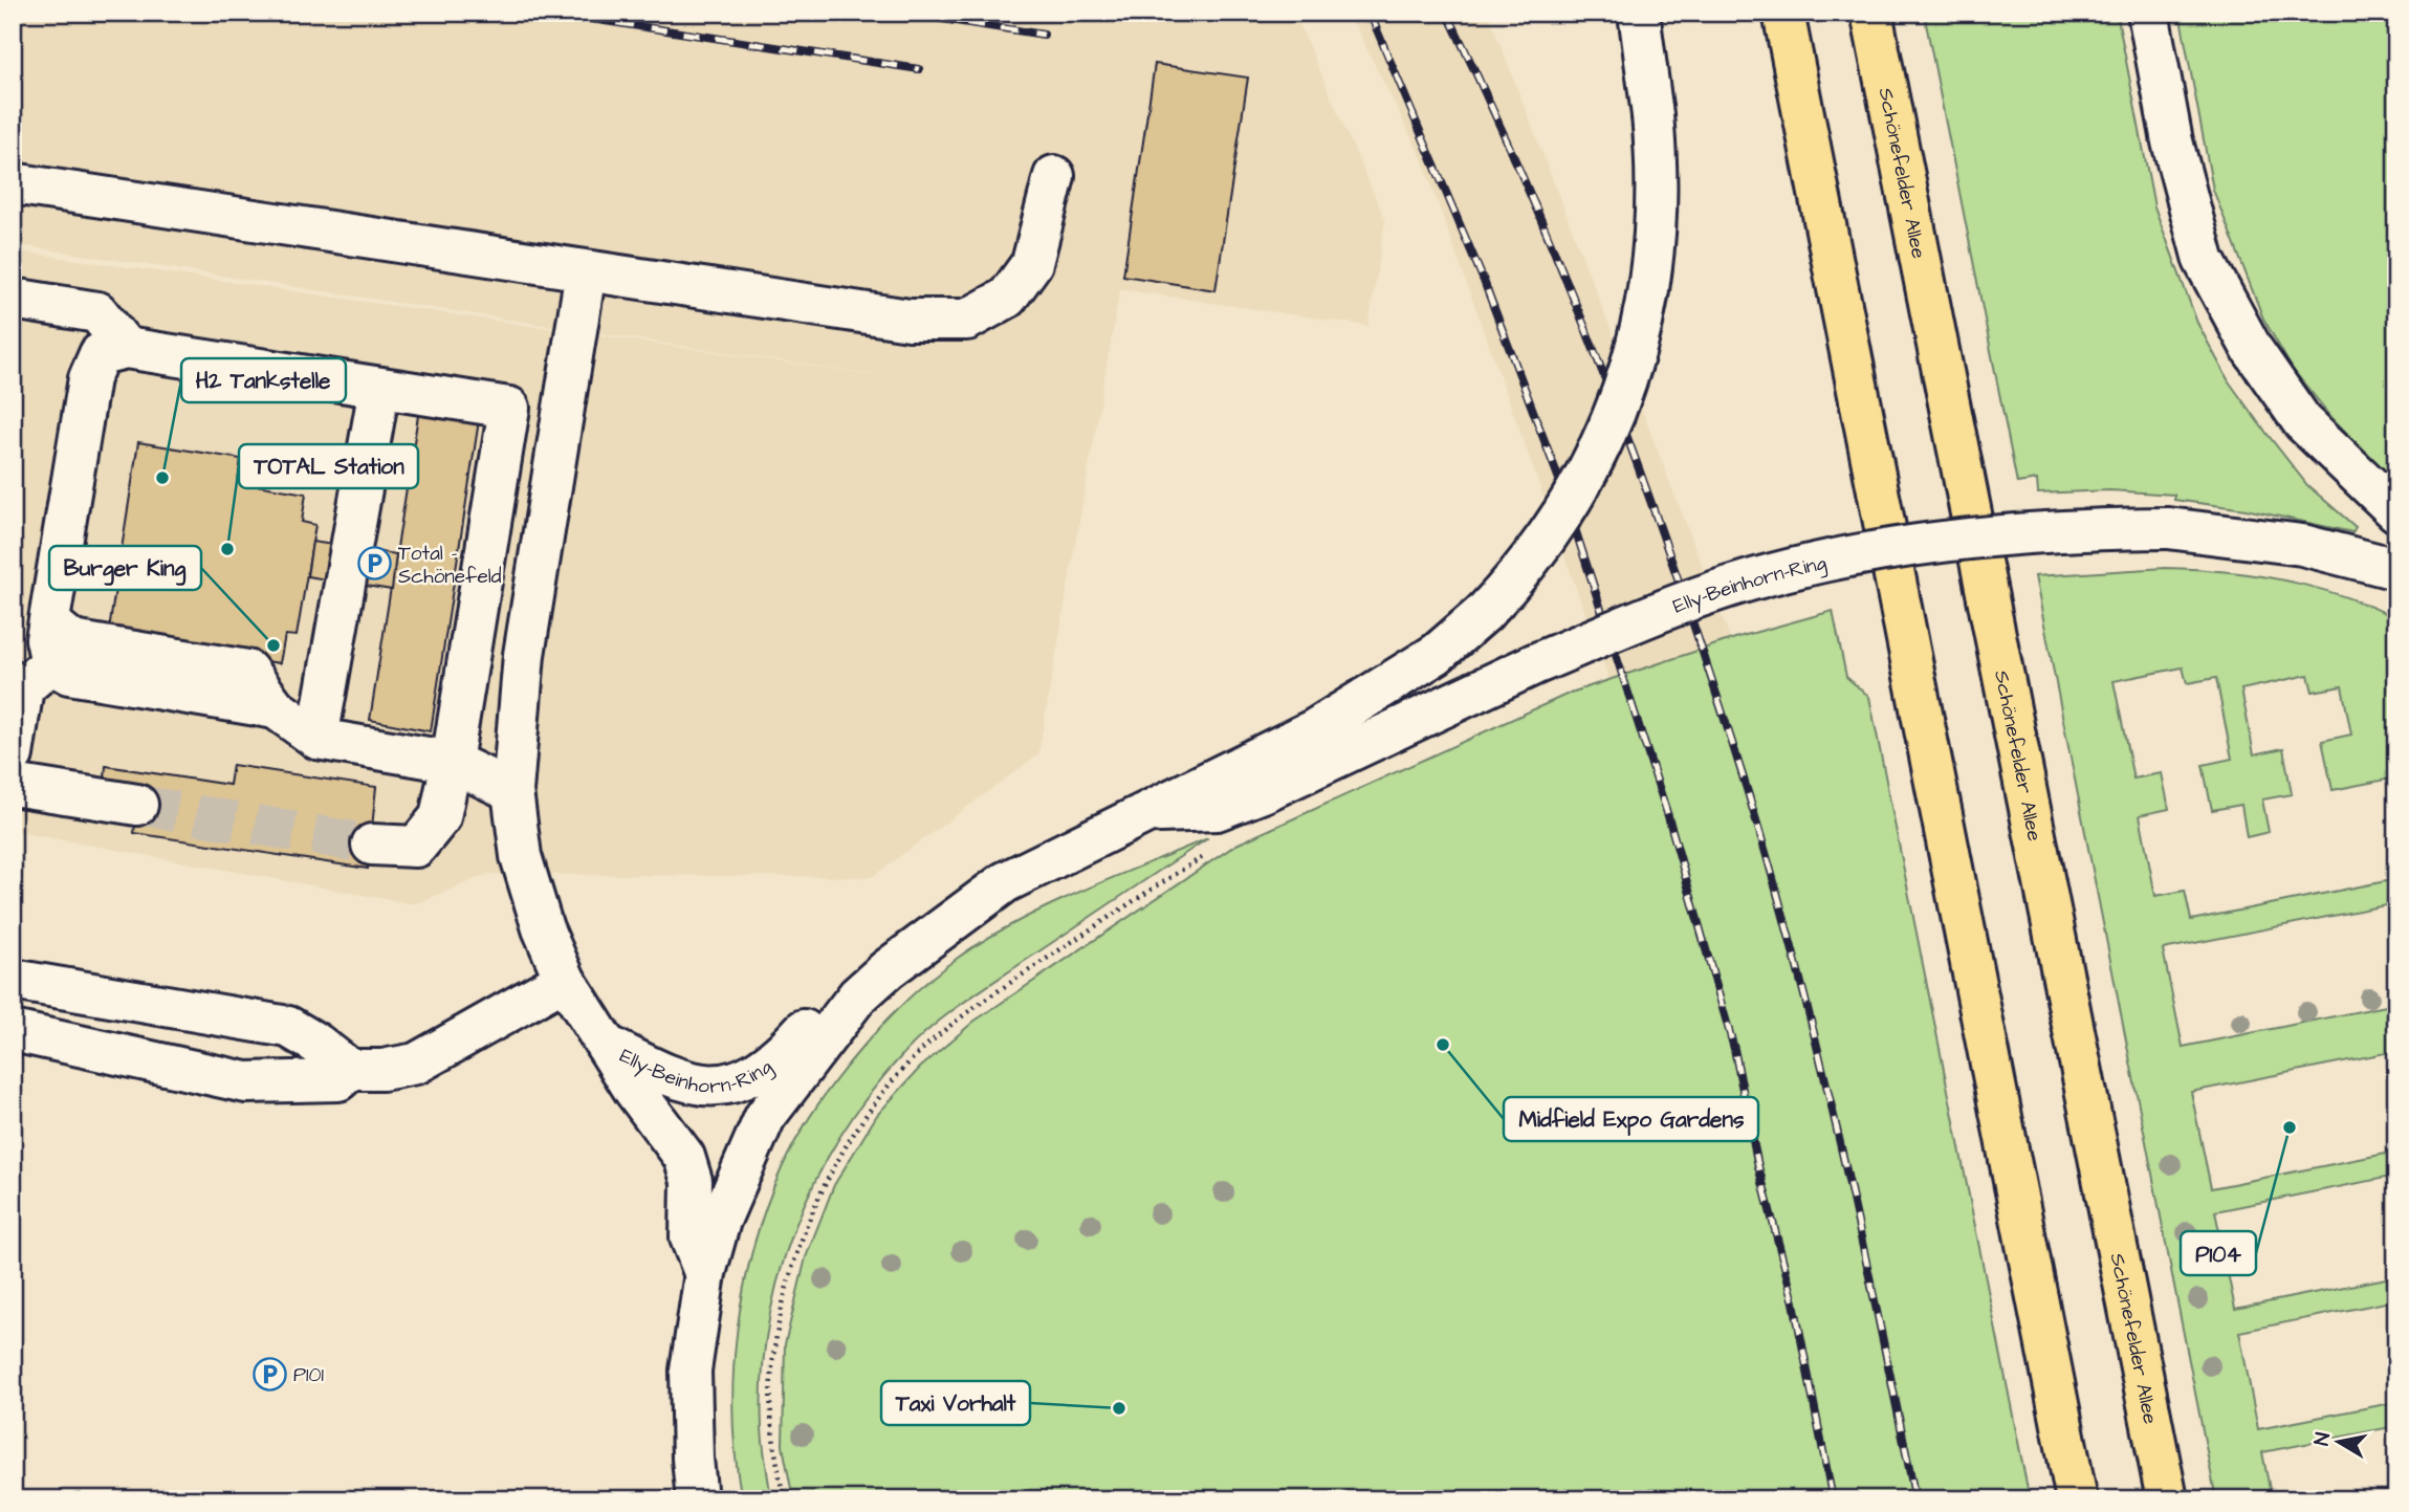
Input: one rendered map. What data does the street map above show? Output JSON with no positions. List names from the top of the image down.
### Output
{
  "streets": {
    "highway": ["Schönefelder Allee"],
    "street": ["Elly-Beinhorn-Ring"]
  },
  "places": {
    "other": [
      "H2 Tankstelle",
      "TOTAL Station",
      "Burger King",
      "Midfield Expo Gardens",
      "P104",
      "Taxi Vorhalt"
    ],
    "parking": ["Total - Schönefeld", "P101"]
  },
  "north": "left"
}
